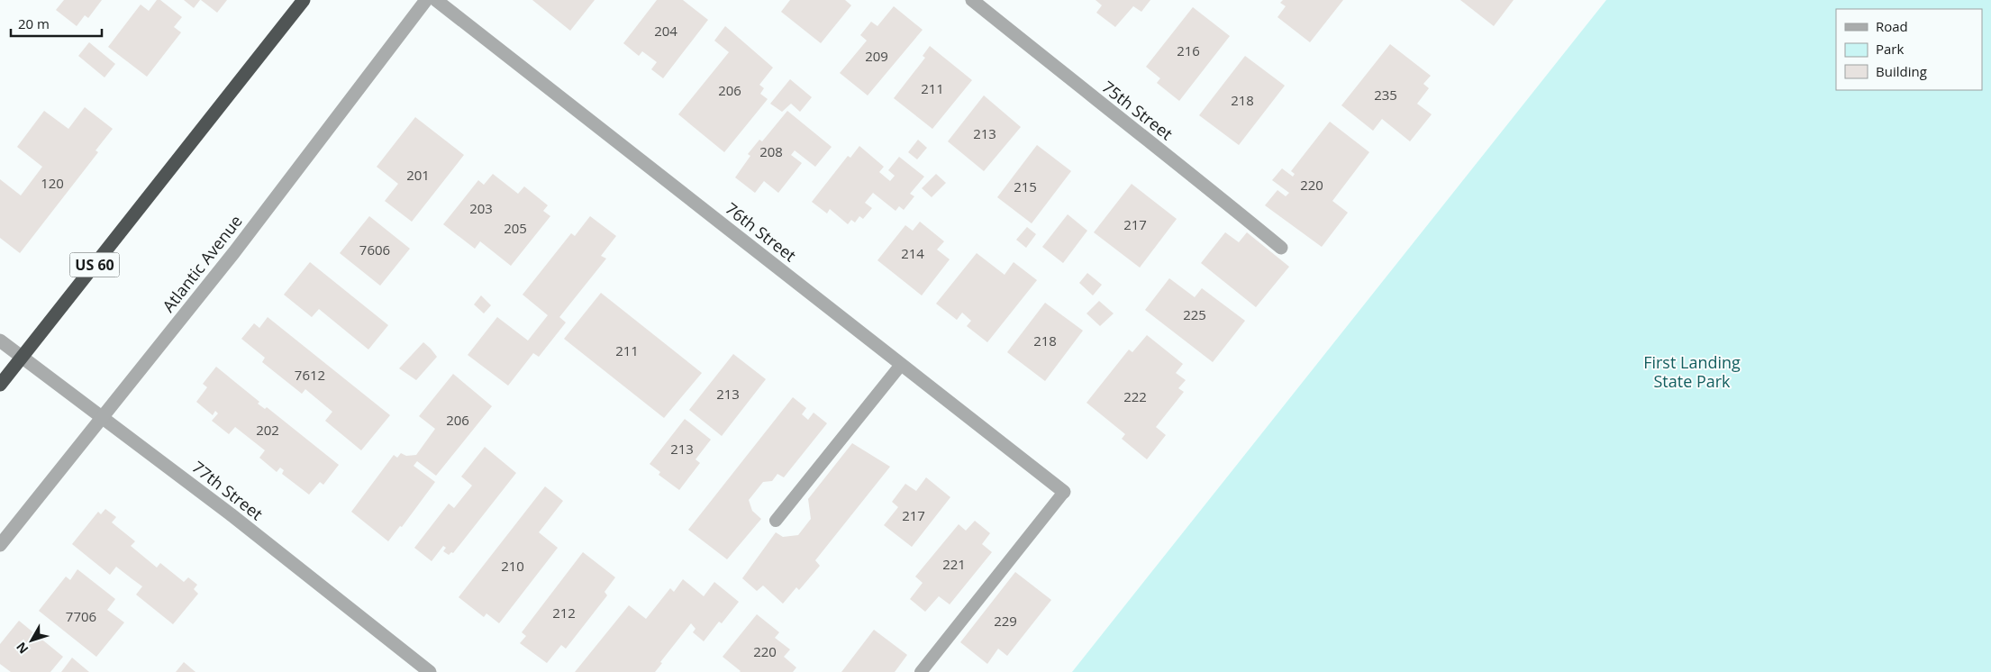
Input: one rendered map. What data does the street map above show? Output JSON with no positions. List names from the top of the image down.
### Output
{
  "streets": {
    "highway": ["US 60"],
    "street": [
      "75th Street",
      "76th Street",
      "Atlantic Avenue",
      "77th Street"
    ]
  },
  "crossings": [
    ["Atlantic Avenue", "77th Street"],
    ["US 60", "77th Street"]
  ],
  "parks": ["First Landing State Park"],
  "house_numbers": [
    "204",
    "216",
    "209",
    "211",
    "206",
    "235",
    "218",
    "213",
    "208",
    "201",
    "120",
    "220",
    "215",
    "203",
    "217",
    "205",
    "7606",
    "214",
    "225",
    "218",
    "211",
    "7612",
    "213",
    "222",
    "206",
    "202",
    "213",
    "217",
    "221",
    "210",
    "212",
    "7706",
    "229",
    "220"
  ],
  "legend": ["Road", "Park", "Building"],
  "scale_bar": "20 m",
  "north": "bottom left"
}
